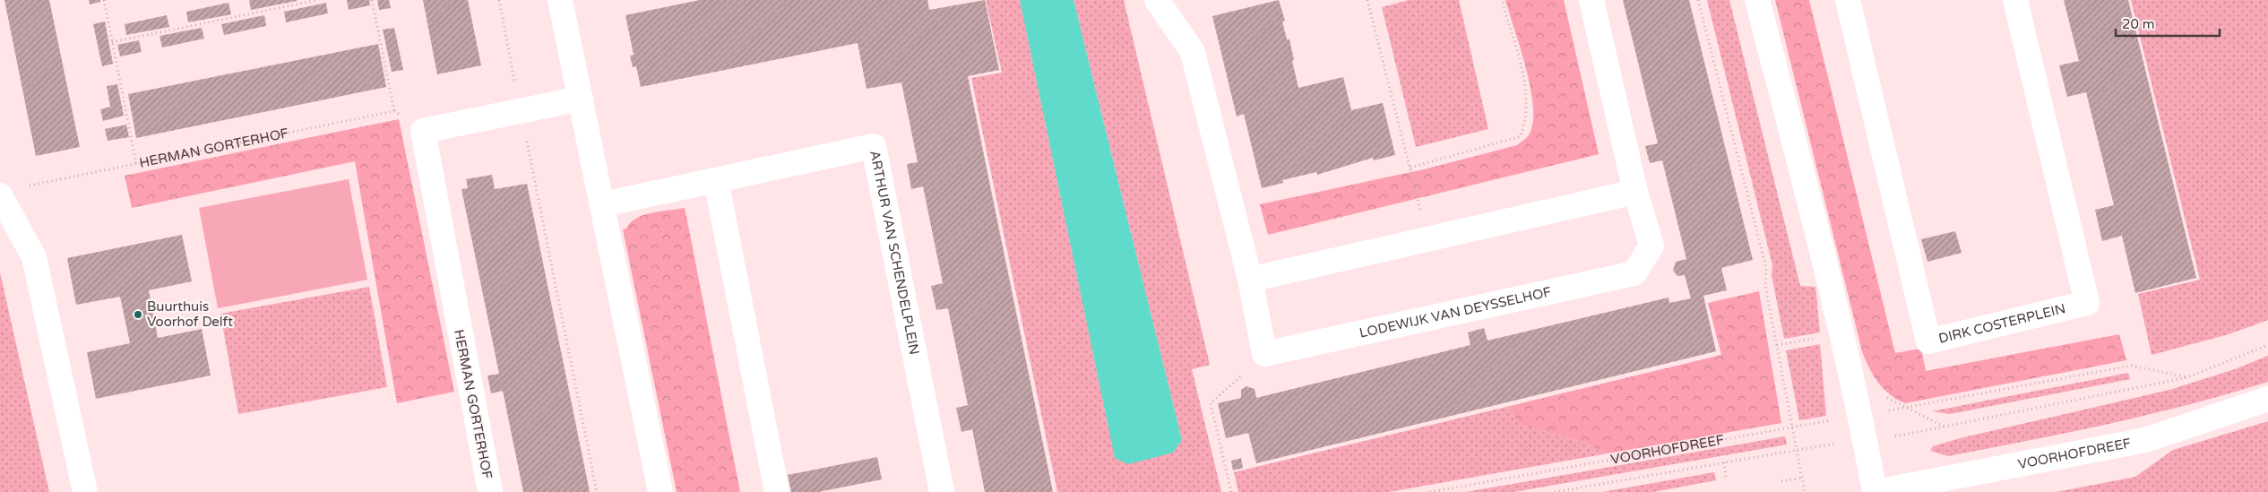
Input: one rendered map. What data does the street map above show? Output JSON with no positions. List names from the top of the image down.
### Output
{
  "streets": {
    "street": [
      "HERMAN GORTERHOF",
      "ARTHUR VAN SCHENDELPLEIN",
      "LODEWIJK VAN DEYSSELHOF",
      "DIRK COSTERPLEIN",
      "VOORHOFDREEF"
    ]
  },
  "places": ["Buurthuis Voorhof Delft"],
  "scale_bar": "20 m"
}
